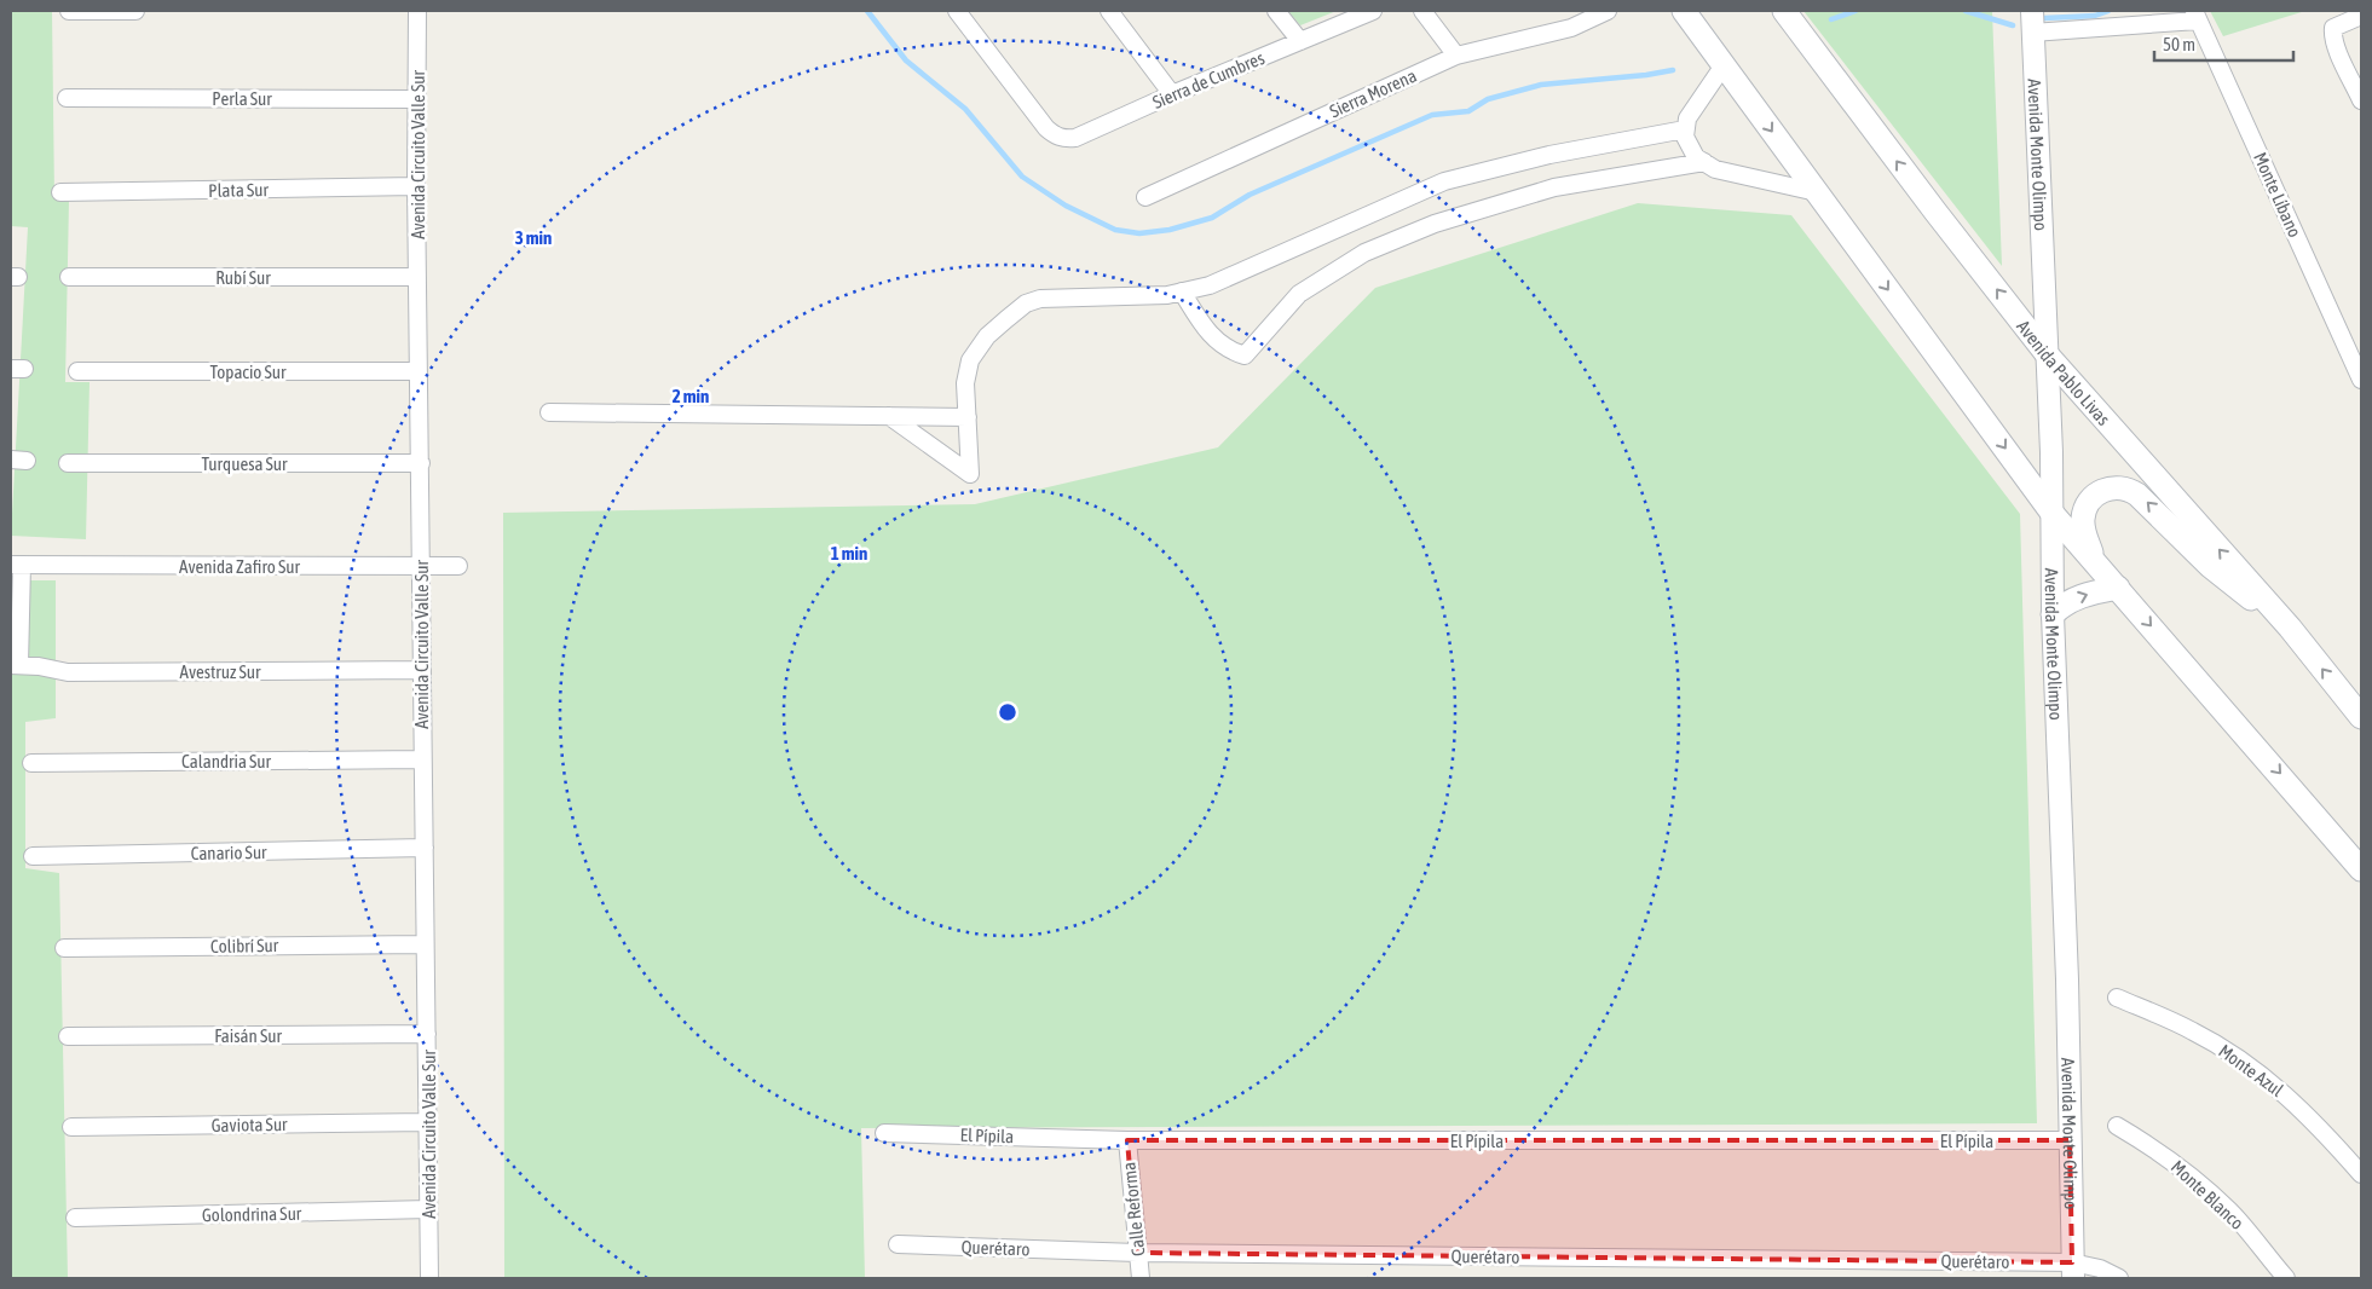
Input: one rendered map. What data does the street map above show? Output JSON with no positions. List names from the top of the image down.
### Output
{
  "streets": {
    "main road": ["Avenida Pablo Livas"],
    "street": [
      "Sierra de Cumbres",
      "Sierra Morena",
      "Perla Sur",
      "Avenida Circuito Valle Sur",
      "Avenida Monte Olimpo",
      "Plata Sur",
      "Monte Líbano",
      "Rubí Sur",
      "Topacio Sur",
      "Turquesa Sur",
      "Avenida Zafiro Sur",
      "Avestruz Sur",
      "Calandria Sur",
      "Canario Sur",
      "Colibrí Sur",
      "Faisán Sur",
      "Monte Azul",
      "Gaviota Sur",
      "El Pípila",
      "Monte Blanco",
      "Calle Reforma",
      "Golondrina Sur",
      "Querétaro"
    ]
  },
  "crossings": [
    ["Perla Sur", "Avenida Circuito Valle Sur"],
    ["Avenida Circuito Valle Sur", "Plata Sur"],
    ["Avenida Circuito Valle Sur", "Rubí Sur"],
    ["Avenida Circuito Valle Sur", "Topacio Sur"],
    ["Avenida Circuito Valle Sur", "Turquesa Sur"],
    ["Avenida Circuito Valle Sur", "Avenida Zafiro Sur"],
    ["Avenida Circuito Valle Sur", "Avestruz Sur"],
    ["Avenida Circuito Valle Sur", "Calandria Sur"],
    ["Avenida Circuito Valle Sur", "Canario Sur"],
    ["Avenida Circuito Valle Sur", "Colibrí Sur"],
    ["Avenida Circuito Valle Sur", "Faisán Sur"],
    ["Avenida Circuito Valle Sur", "Gaviota Sur"],
    ["Avenida Circuito Valle Sur", "Golondrina Sur"],
    ["Avenida Monte Olimpo", "Avenida Pablo Livas"],
    ["Avenida Monte Olimpo", "El Pípila"],
    ["Avenida Monte Olimpo", "Querétaro"],
    ["El Pípila", "Calle Reforma"],
    ["Calle Reforma", "Querétaro"]
  ],
  "scale_bar": "50 m",
  "rings": ["3 min", "2 min", "1 min"]
}
